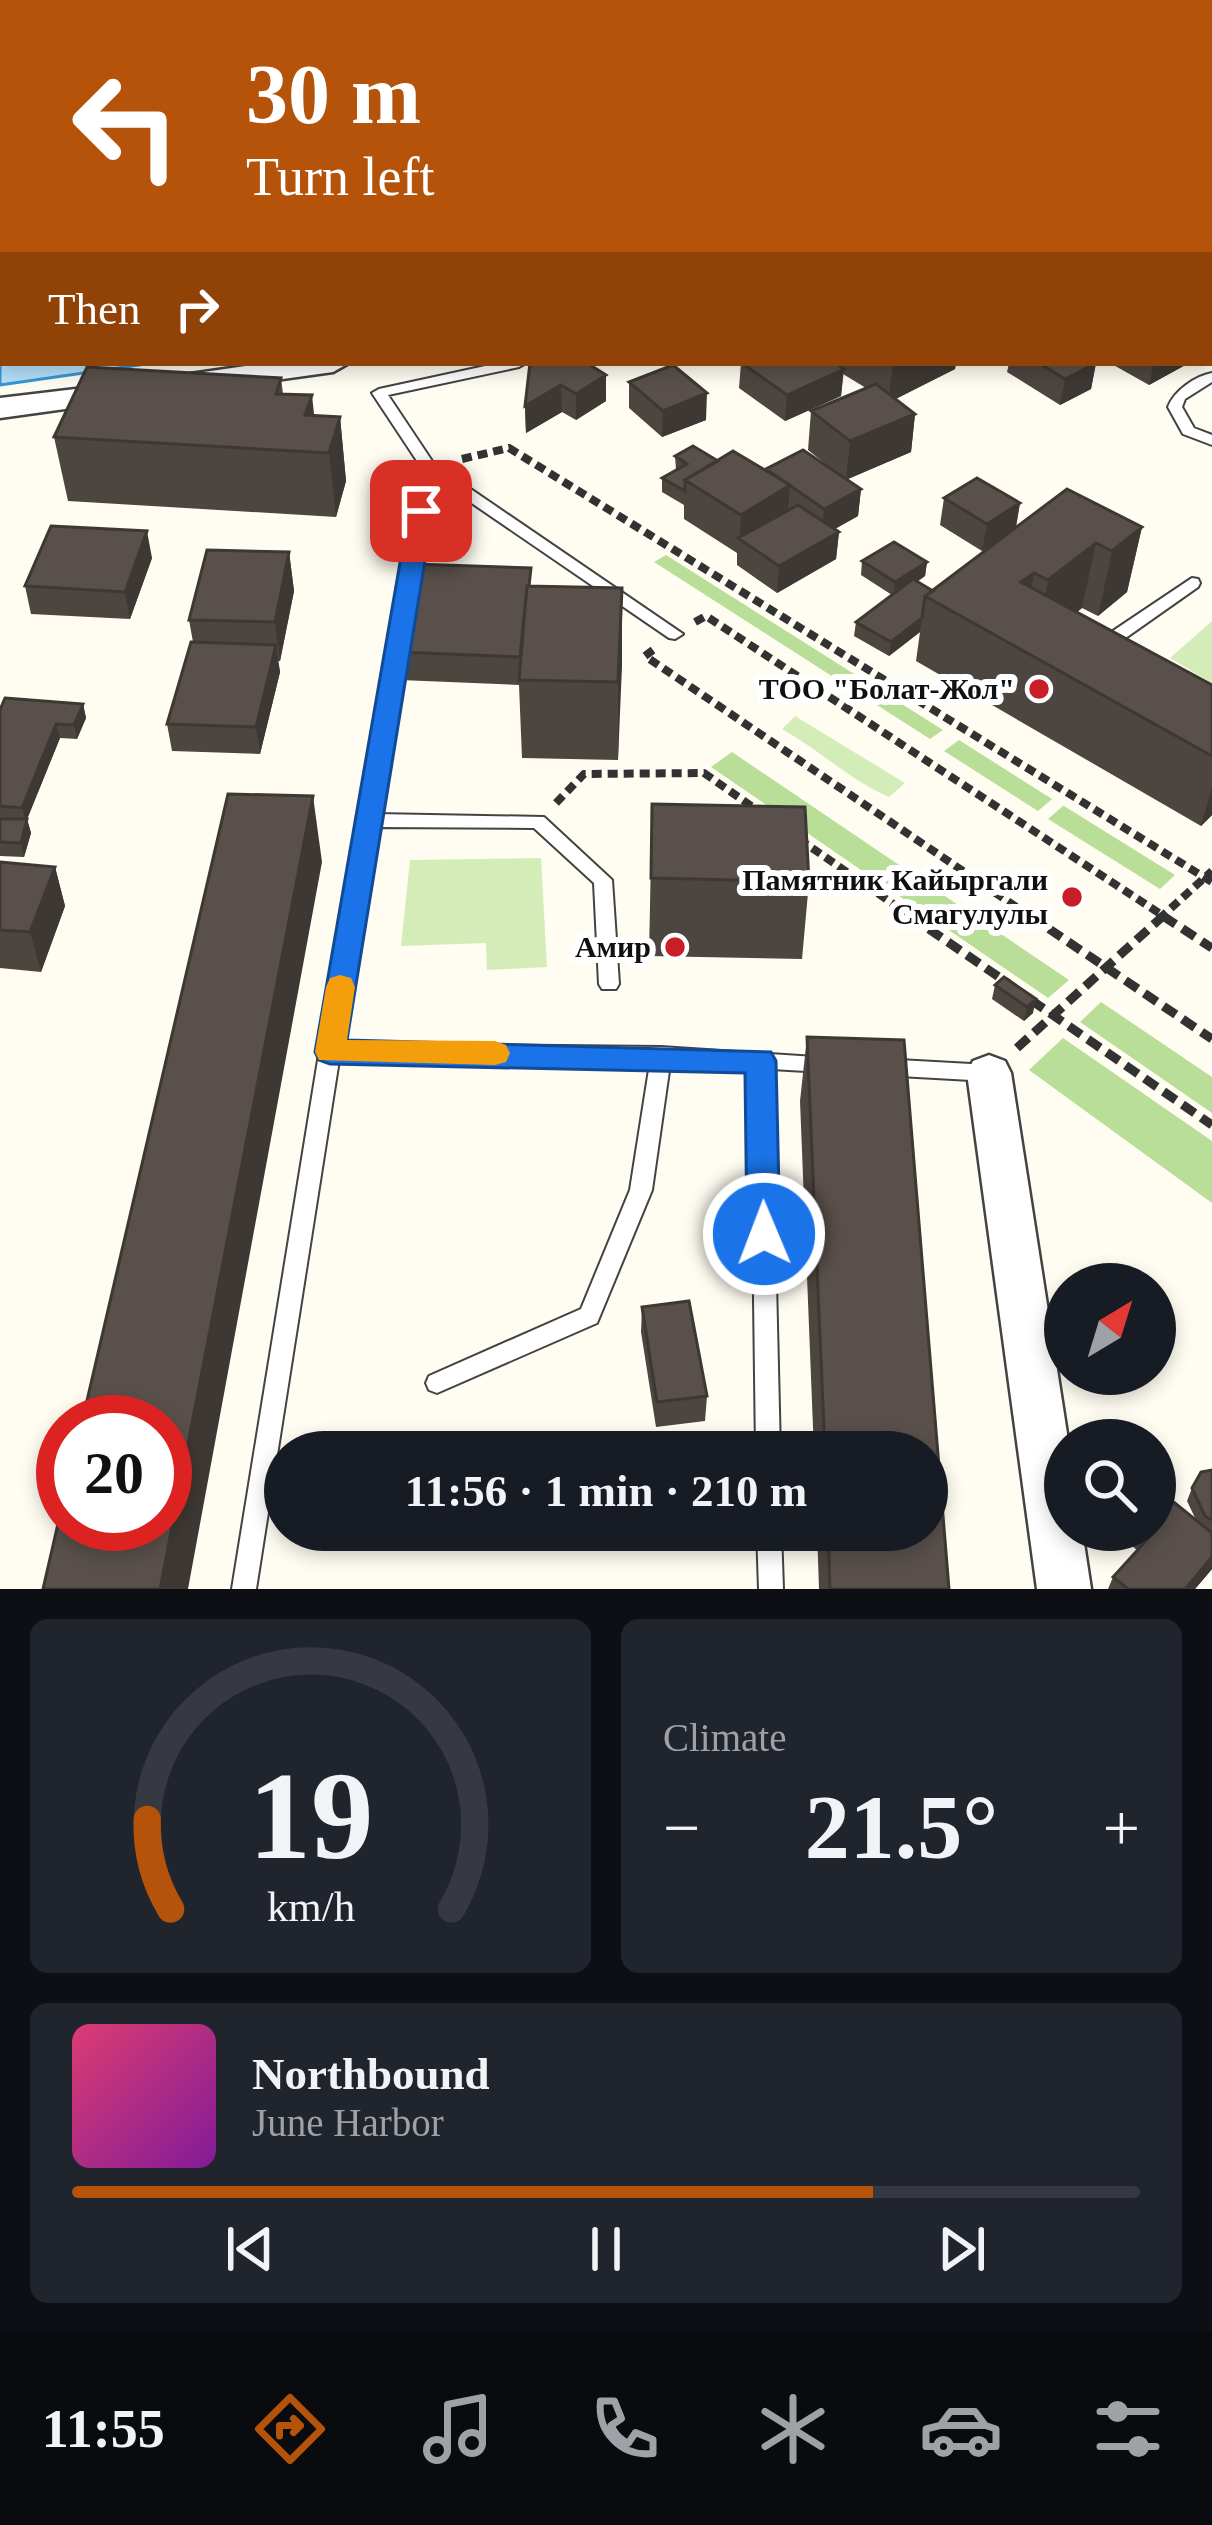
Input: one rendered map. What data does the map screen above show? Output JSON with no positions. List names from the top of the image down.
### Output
{
  "places": ["ТОО \"Болат-Жол\"", "Памятник Кайыргали Смагулулы", "Амир"],
  "north": "top right",
  "page": {
    "turn": ["30 m", "Turn left"],
    "then": "Then",
    "limit": "20",
    "trip": "11:56 · 1 min · 210 m",
    "tile": "Climate",
    "heat": ["−", "21.5°", "+"],
    "song": ["Northbound", "June Harbor"],
    "tabs": "11:55",
    "gauge": ["19", "km/h"]
  }
}
